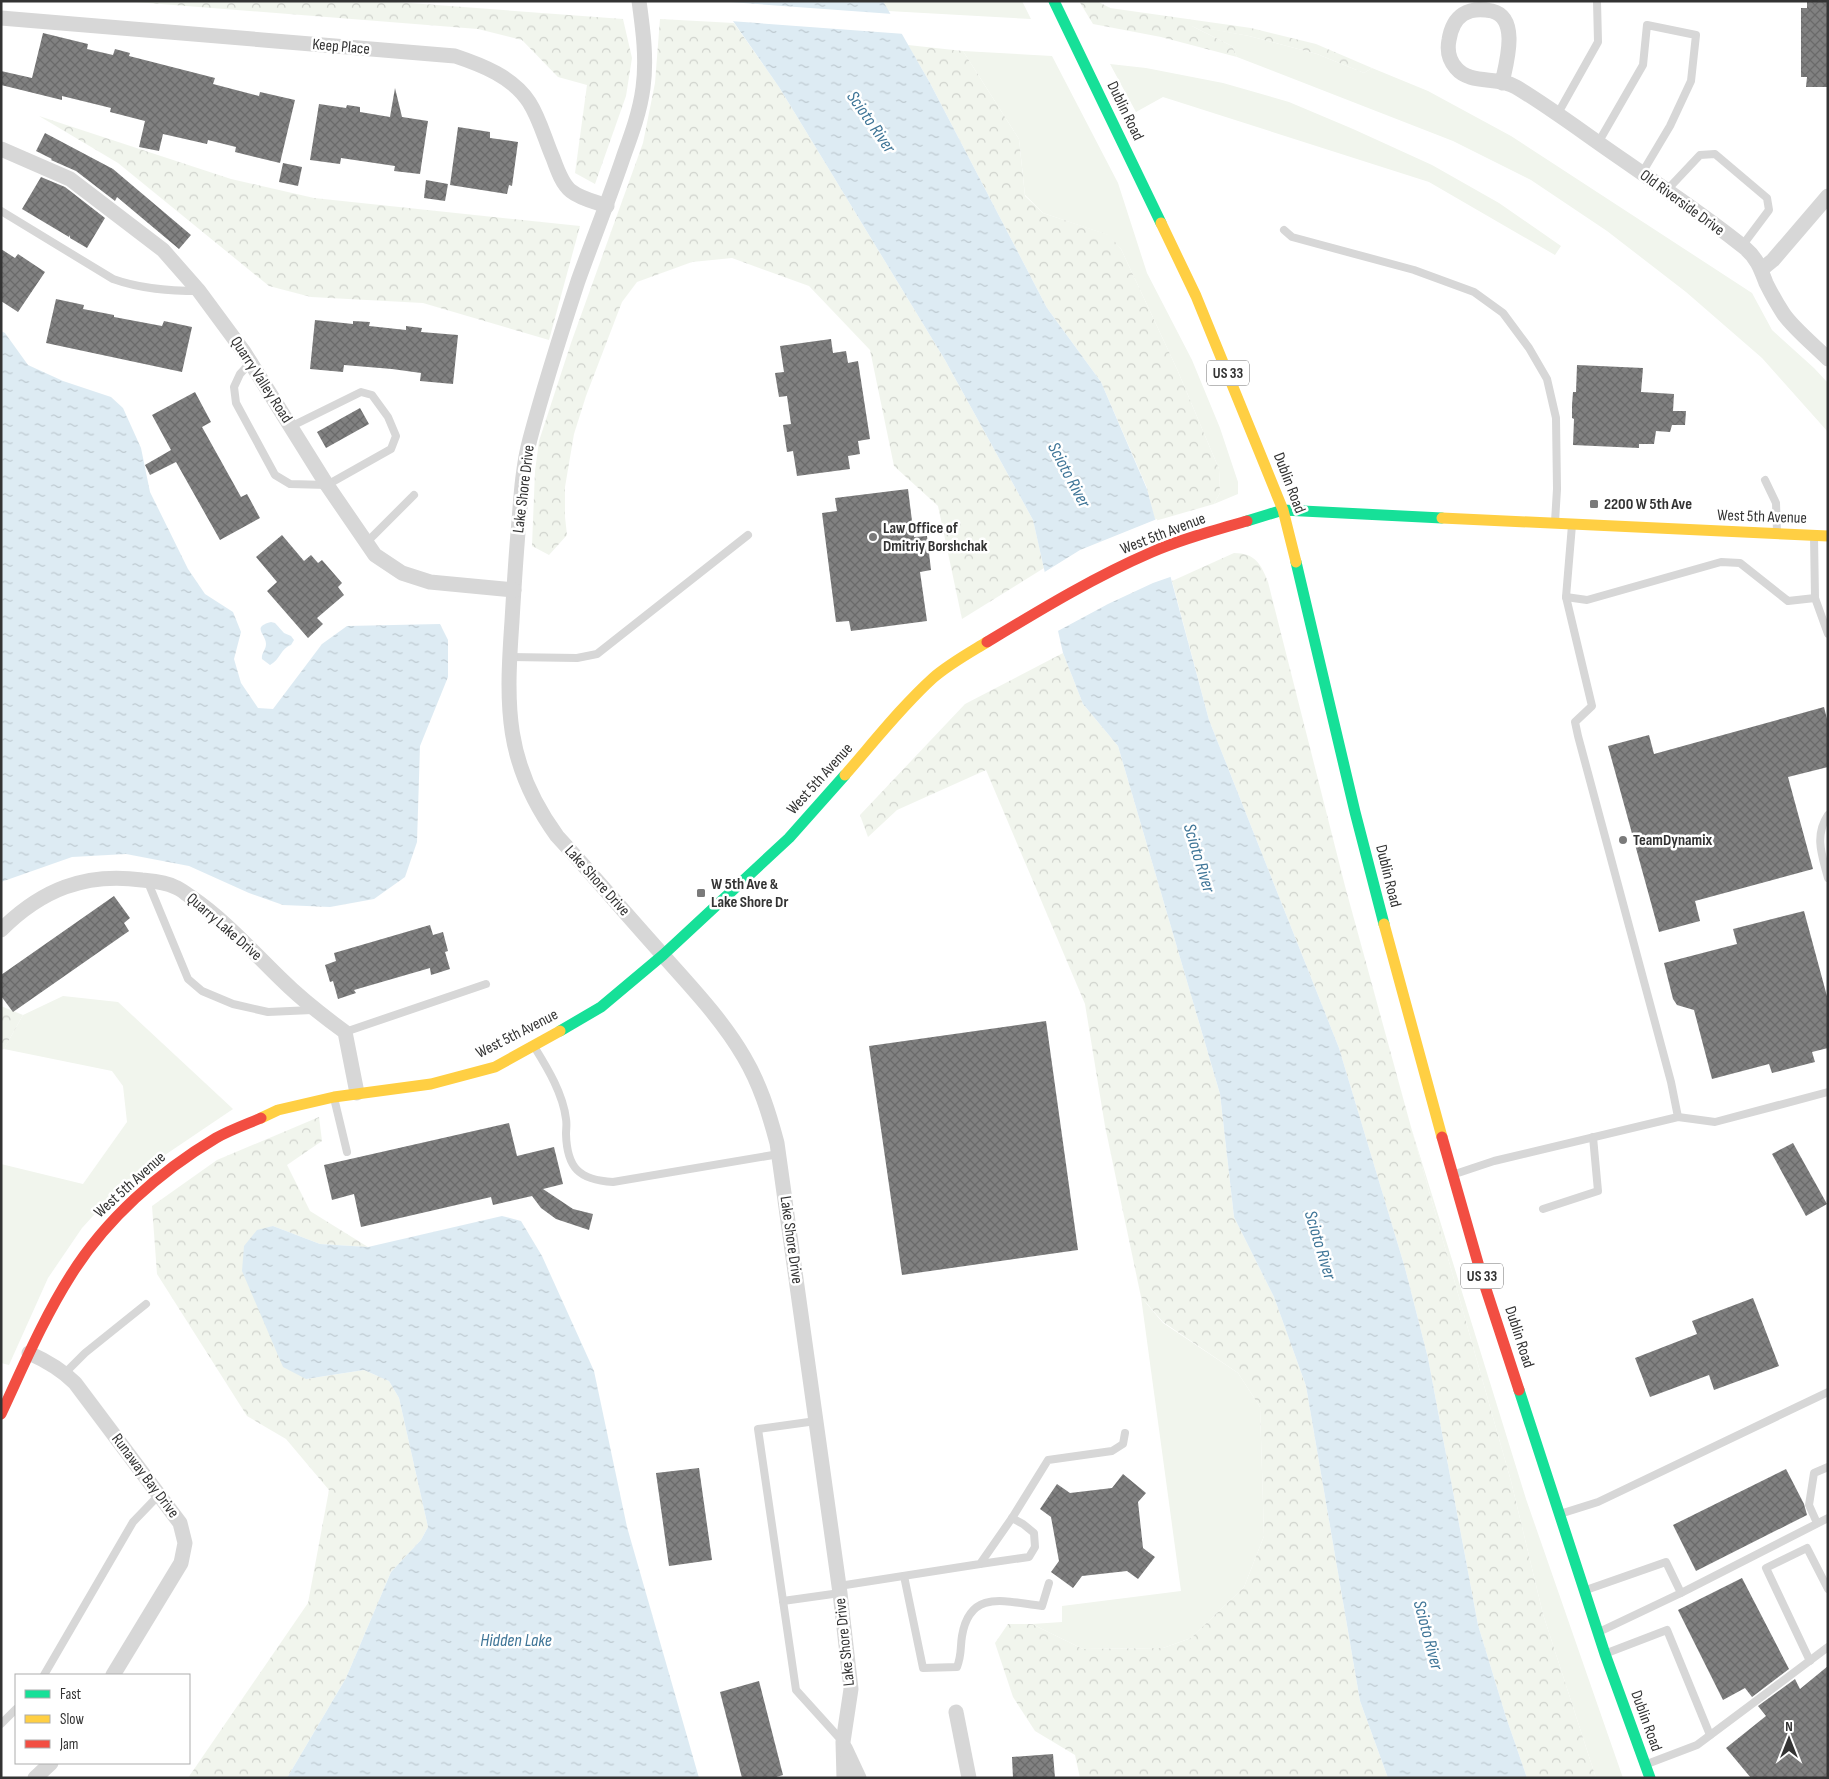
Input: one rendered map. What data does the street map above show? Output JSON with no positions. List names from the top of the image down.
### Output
{
  "streets": {
    "main road": ["Dublin Road", "US 33", "West 5th Avenue"],
    "street": [
      "Keep Place",
      "Old Riverside Drive",
      "Quarry Valley Road",
      "Lake Shore Drive",
      "Quarry Lake Drive",
      "Runaway Bay Drive"
    ]
  },
  "crossings": [
    ["Keep Place", "Lake Shore Drive"],
    ["Dublin Road", "West 5th Avenue"],
    ["Quarry Valley Road", "Lake Shore Drive"],
    ["Lake Shore Drive", "West 5th Avenue"],
    ["West 5th Avenue", "Runaway Bay Drive"]
  ],
  "water": ["Scioto River", "Hidden Lake"],
  "places": {
    "transit": ["2200 W 5th Ave", "W 5th Ave & Lake Shore Dr"],
    "other": ["Law Office of Dmitriy Borshchak", "TeamDynamix"]
  },
  "legend": ["Fast", "Slow", "Jam"],
  "north": "top"
}
